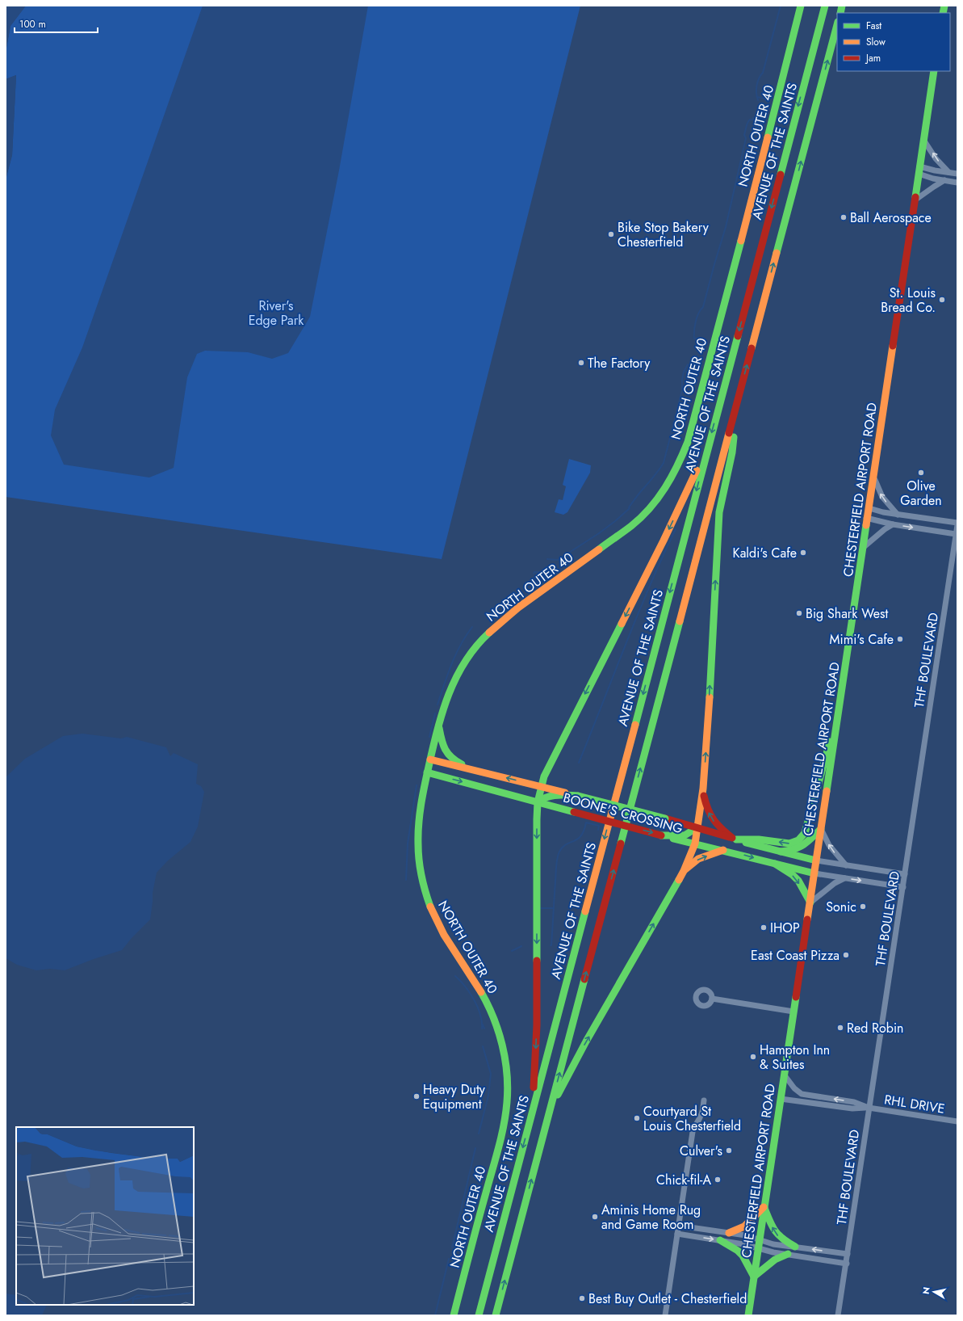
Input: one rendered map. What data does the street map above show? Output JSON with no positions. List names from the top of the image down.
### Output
{
  "streets": {
    "main road": [
      "NORTH OUTER 40",
      "AVENUE OF THE SAINTS",
      "CHESTERFIELD AIRPORT ROAD",
      "BOONE'S CROSSING"
    ],
    "street": ["THF BOULEVARD", "RHL DRIVE"]
  },
  "crossings": [
    ["NORTH OUTER 40", "BOONE'S CROSSING"],
    ["CHESTERFIELD AIRPORT ROAD", "BOONE'S CROSSING"],
    ["CHESTERFIELD AIRPORT ROAD", "RHL DRIVE"],
    ["THF BOULEVARD", "RHL DRIVE"]
  ],
  "parks": ["River's Edge Park"],
  "places": [
    "Ball Aerospace",
    "Bike Stop Bakery Chesterfield",
    "St. Louis Bread Co.",
    "The Factory",
    "Olive Garden",
    "Kaldi's Cafe",
    "Big Shark West",
    "Mimi's Cafe",
    "Sonic",
    "IHOP",
    "East Coast Pizza",
    "Red Robin",
    "Hampton Inn & Suites",
    "Heavy Duty Equipment",
    "Courtyard St Louis Chesterfield",
    "Culver's",
    "Chick-fil-A",
    "Aminis Home Rug and Game Room",
    "Best Buy Outlet - Chesterfield"
  ],
  "legend": ["Fast", "Slow", "Jam"],
  "scale_bar": "100 m",
  "north": "left"
}
